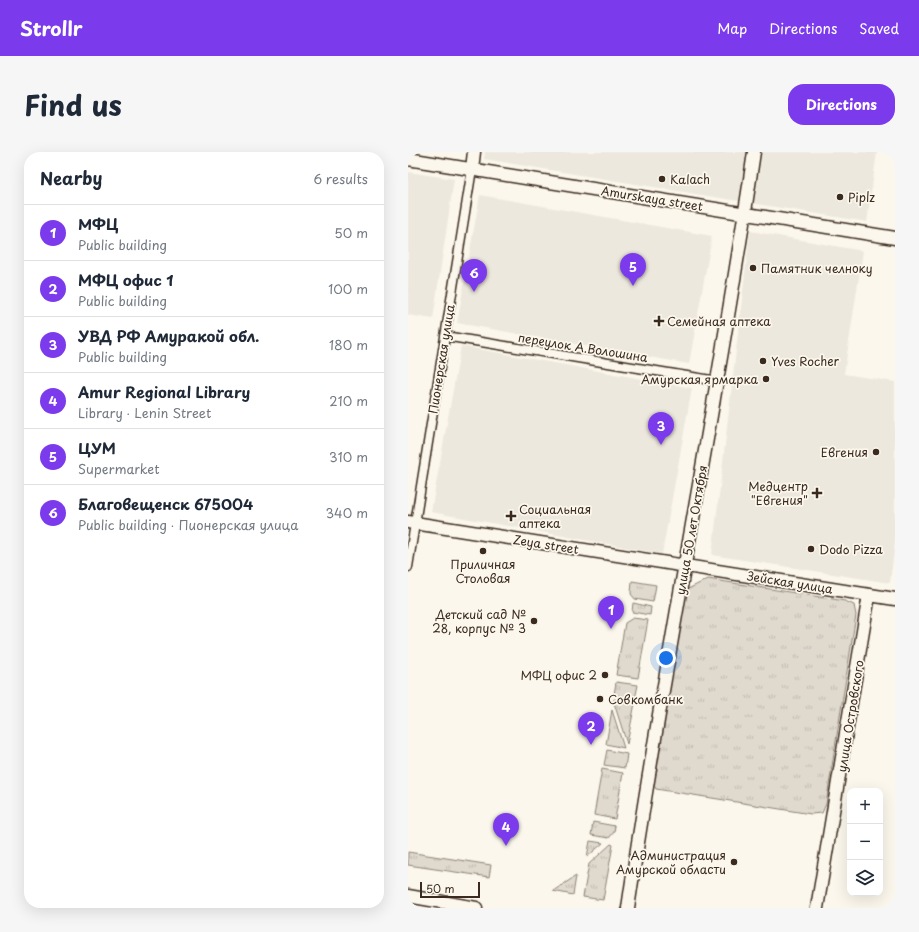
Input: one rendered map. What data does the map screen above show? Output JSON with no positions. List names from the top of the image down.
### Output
{
  "streets": {
    "street": [
      "Amurskaya street",
      "переулок А.Волошина",
      "Пионерская улица",
      "улица 50 лет Октября",
      "Zeya street",
      "Зейская улица",
      "улица Островского"
    ]
  },
  "crossings": [
    ["Amurskaya street", "Пионерская улица"],
    ["Amurskaya street", "улица 50 лет Октября"],
    ["переулок А.Волошина", "Пионерская улица"],
    ["переулок А.Волошина", "улица 50 лет Октября"],
    ["Пионерская улица", "Zeya street"],
    ["улица 50 лет Октября", "Zeya street"],
    ["улица 50 лет Октября", "Зейская улица"],
    ["Zeya street", "Зейская улица"],
    ["Зейская улица", "улица Островского"]
  ],
  "places": {
    "other": [
      "Kalach",
      "Piplz",
      "Памятник челноку",
      "Yves Rocher",
      "Амурская ярмарка",
      "Евгения",
      "Dodo Pizza",
      "Приличная Столовая",
      "Детский сад № 28, корпус № 3",
      "МФЦ офис 2",
      "Совкомбанк",
      "Администрация Амурской области"
    ],
    "health": ["Семейная аптека", "Медцентр \"Евгения\"", "Социальная аптека"]
  },
  "scale_bar": "50 m",
  "page": {
    "header": "Strollr",
    "nav": ["Map", "Directions", "Saved"],
    "title": "Find us",
    "buttons": "Directions",
    "heading": ["Nearby", "6 results"],
    "list": [
      {
        "mark": "1",
        "name": "МФЦ",
        "note": "Public building",
        "value": "50 m"
      },
      {
        "mark": "2",
        "name": "МФЦ офис 1",
        "note": "Public building",
        "value": "100 m"
      },
      {
        "mark": "3",
        "name": "УВД РФ Амуракой обл.",
        "note": "Public building",
        "value": "180 m"
      },
      {
        "mark": "4",
        "name": "Amur Regional Library",
        "note": "Library · Lenin Street",
        "value": "210 m"
      },
      {
        "mark": "5",
        "name": "ЦУМ",
        "note": "Supermarket",
        "value": "310 m"
      },
      {
        "mark": "6",
        "name": "Благовещенск 675004",
        "note": "Public building · Пионерская улица",
        "value": "340 m"
      }
    ],
    "pins": [
      "5",
      "6",
      "3",
      "1",
      "2",
      "4"
    ],
    "map_buttons": ["+", "−"],
    "scale": "50 m"
  }
}
